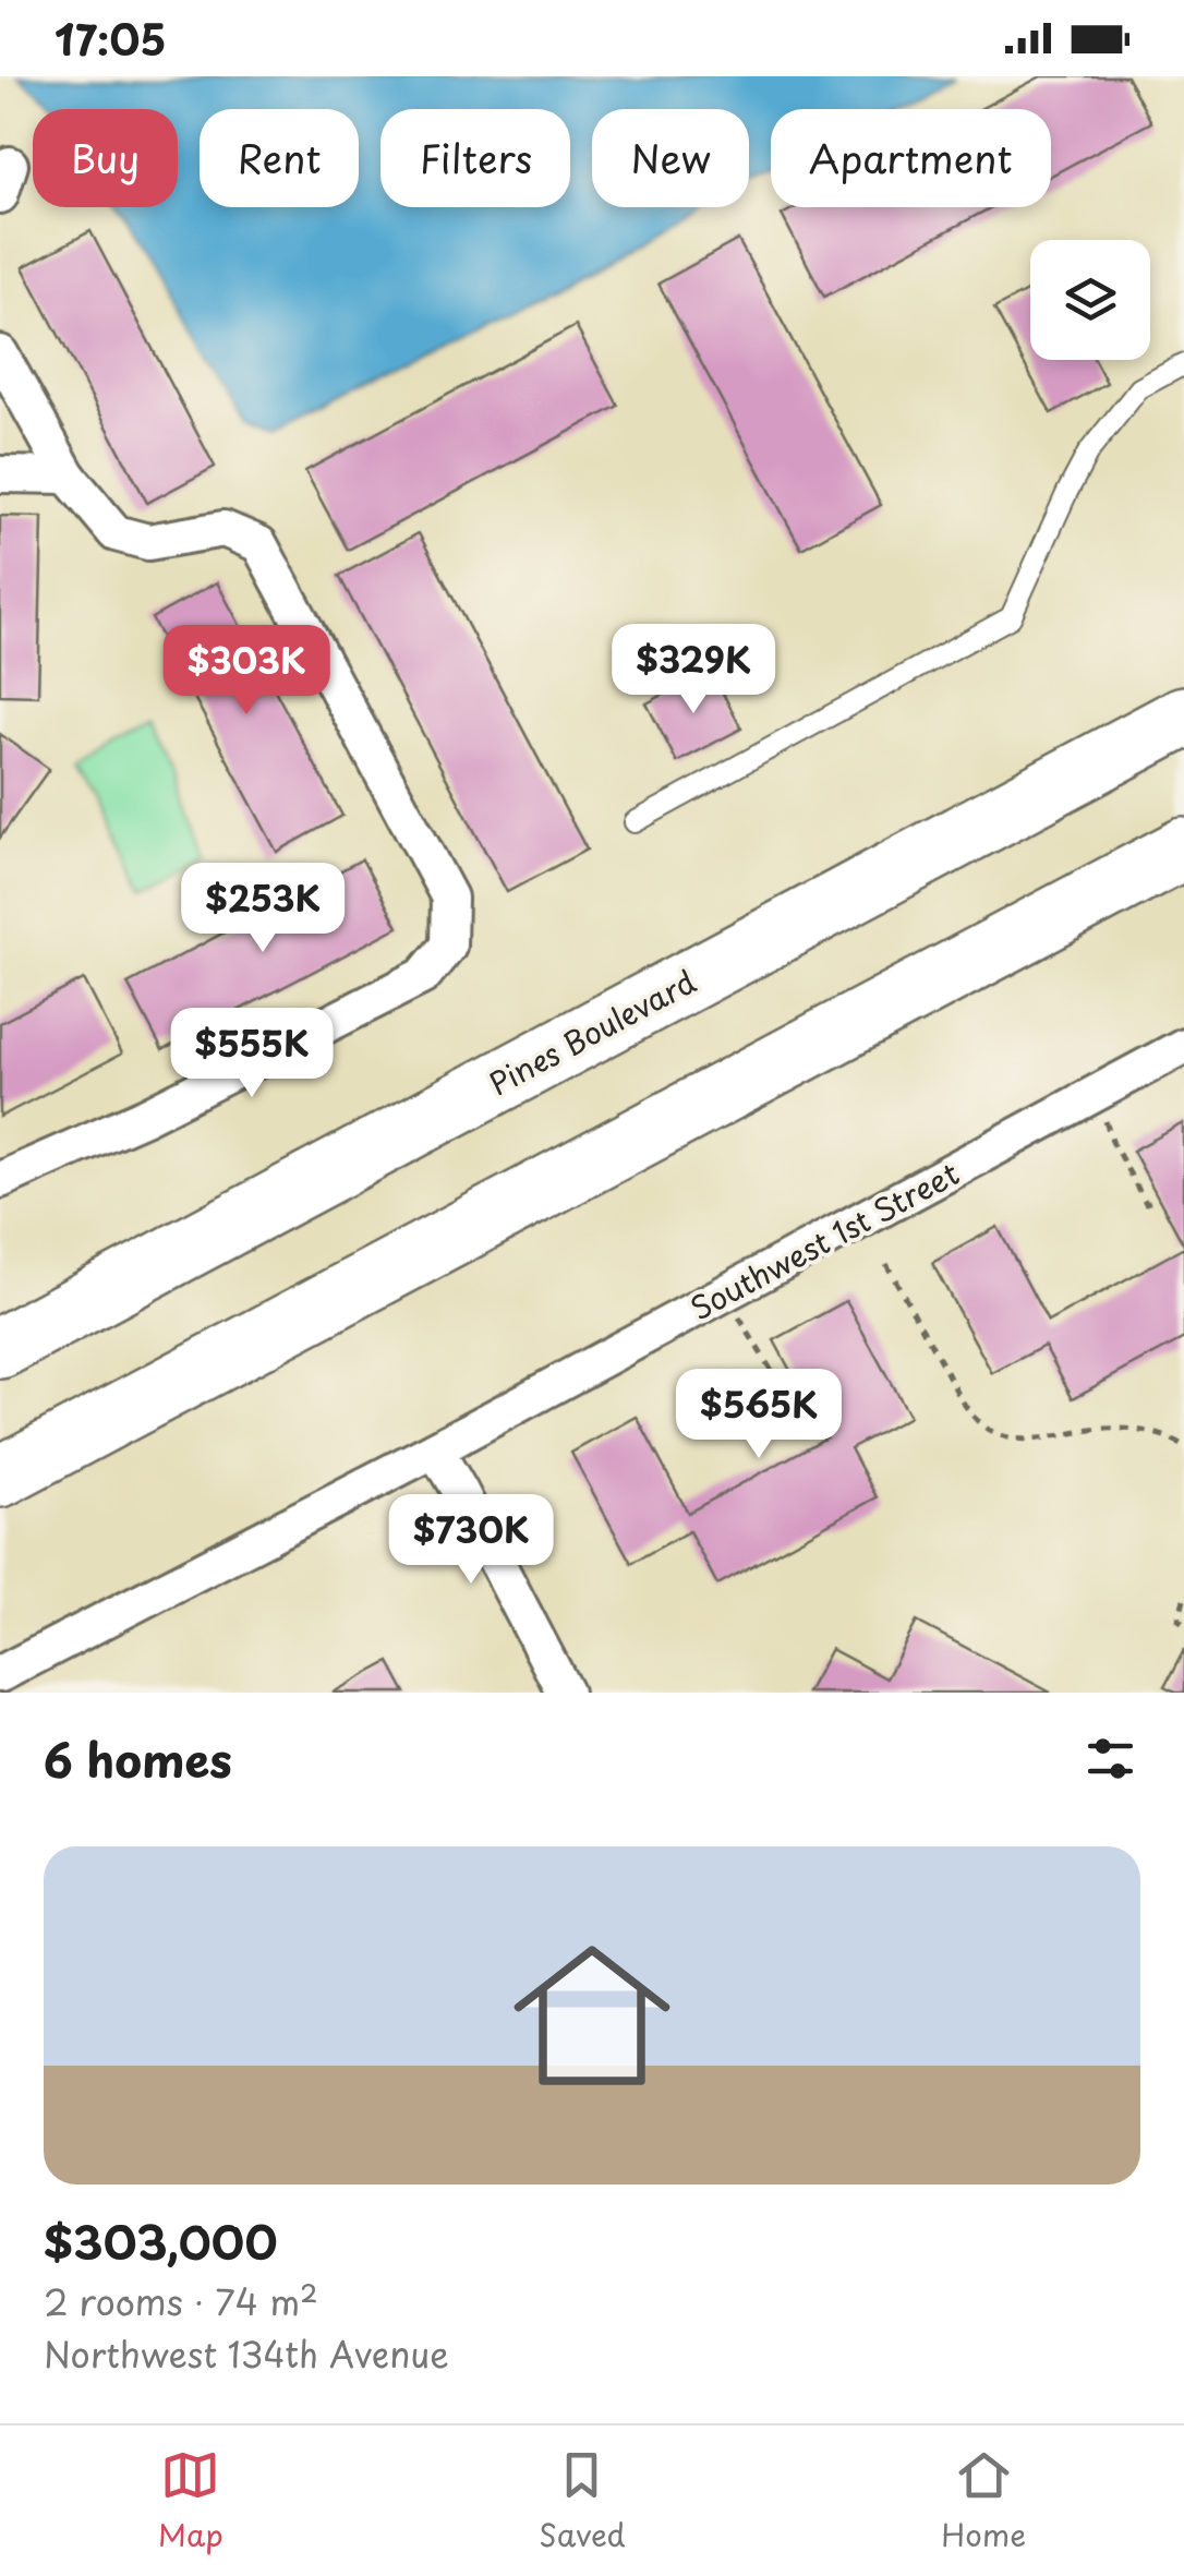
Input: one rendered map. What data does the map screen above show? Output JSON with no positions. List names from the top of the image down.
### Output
{
  "streets": {
    "highway": ["Pines Boulevard"],
    "street": ["Southwest 1st Street"]
  },
  "page": {
    "status": "17:05",
    "chip": [
      "Buy",
      "Rent",
      "Filters",
      "New",
      "Apartment"
    ],
    "price": [
      "$329K",
      "$303K",
      "$253K",
      "$555K",
      "$565K",
      "$730K"
    ],
    "heading": "6 homes",
    "list": [
      {
        "name": "$303,000",
        "note": "2 rooms · 74 m² · Northwest 134th Avenue"
      }
    ],
    "tabs": ["Map", "Saved", "Home"]
  }
}
